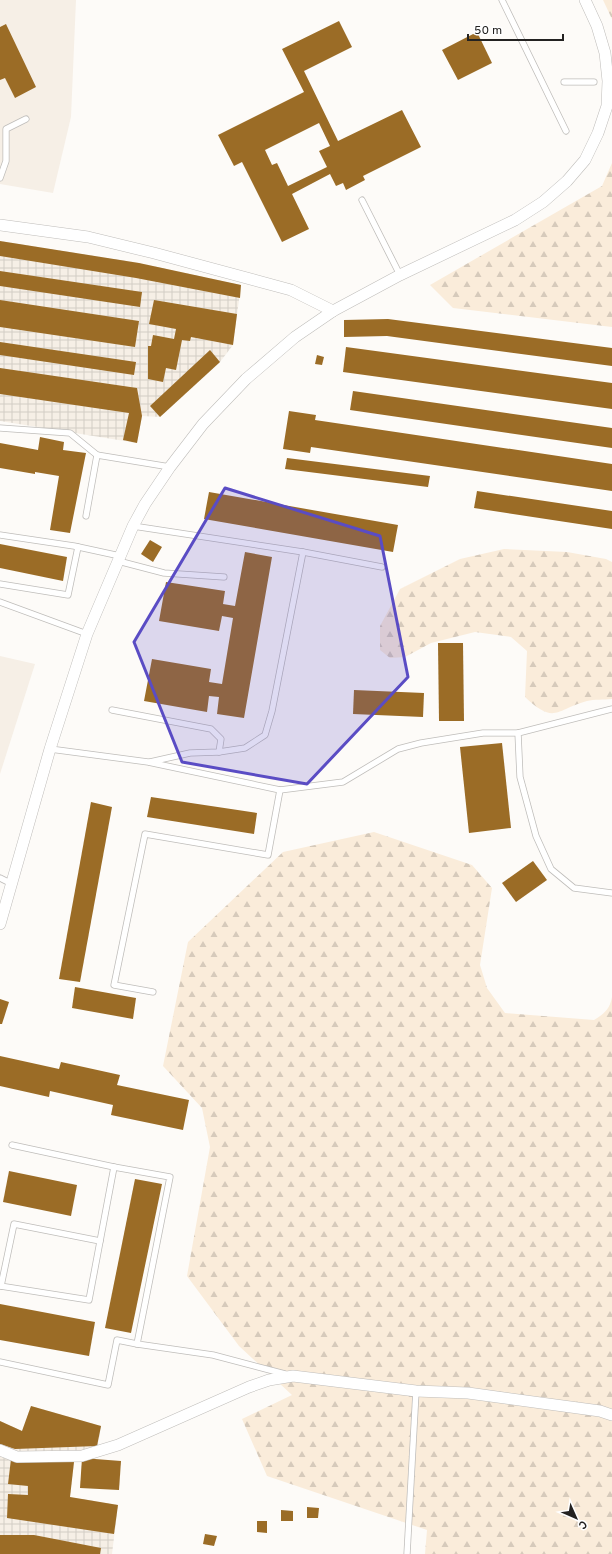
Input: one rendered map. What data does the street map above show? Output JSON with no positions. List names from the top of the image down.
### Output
{
  "scale_bar": "50 m",
  "north": "bottom right"
}
